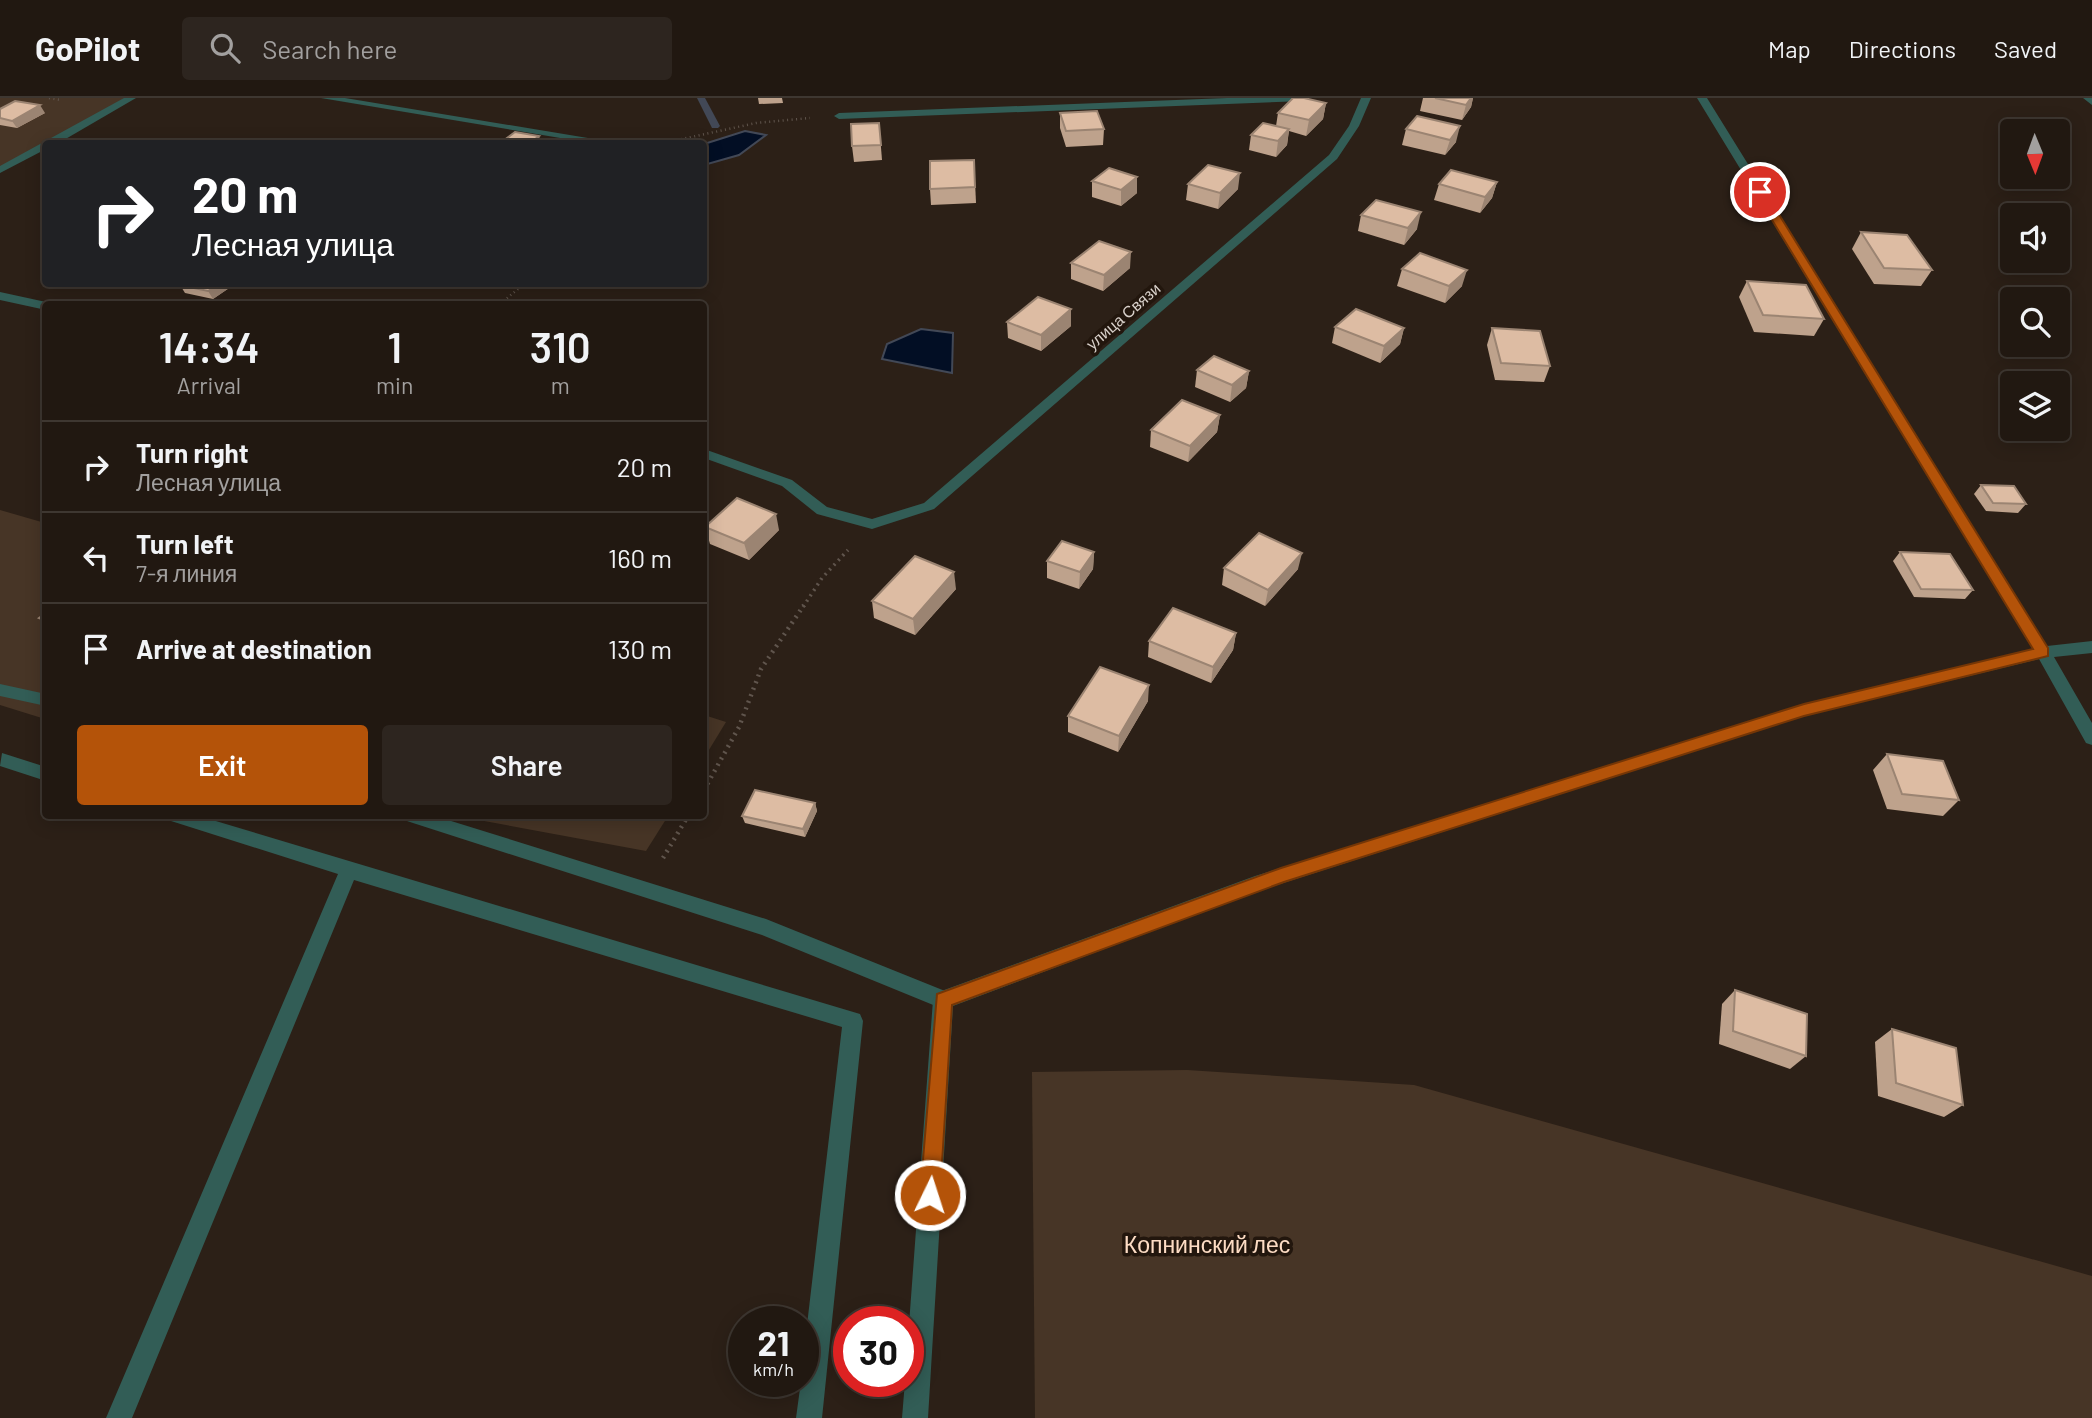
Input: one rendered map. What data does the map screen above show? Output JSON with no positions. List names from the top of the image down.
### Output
{
  "streets": {
    "street": ["улица Связи"]
  },
  "parks": ["Копнинский лес"],
  "north": "bottom",
  "page": {
    "header": "GoPilot",
    "search": "Search here",
    "nav": ["Map", "Directions", "Saved"],
    "turn": ["20 m", "Лесная улица"],
    "eta": [
      "14:34",
      "Arrival",
      "1",
      "min",
      "310",
      "m"
    ],
    "list": [
      {
        "name": "Turn right",
        "note": "Лесная улица",
        "value": "20 m"
      },
      {
        "name": "Turn left",
        "note": "7-я линия",
        "value": "160 m"
      },
      {
        "name": "Arrive at destination",
        "value": "130 m"
      }
    ],
    "buttons": ["Exit", "Share"],
    "speed": "21 km/h",
    "limit": "30"
  }
}
